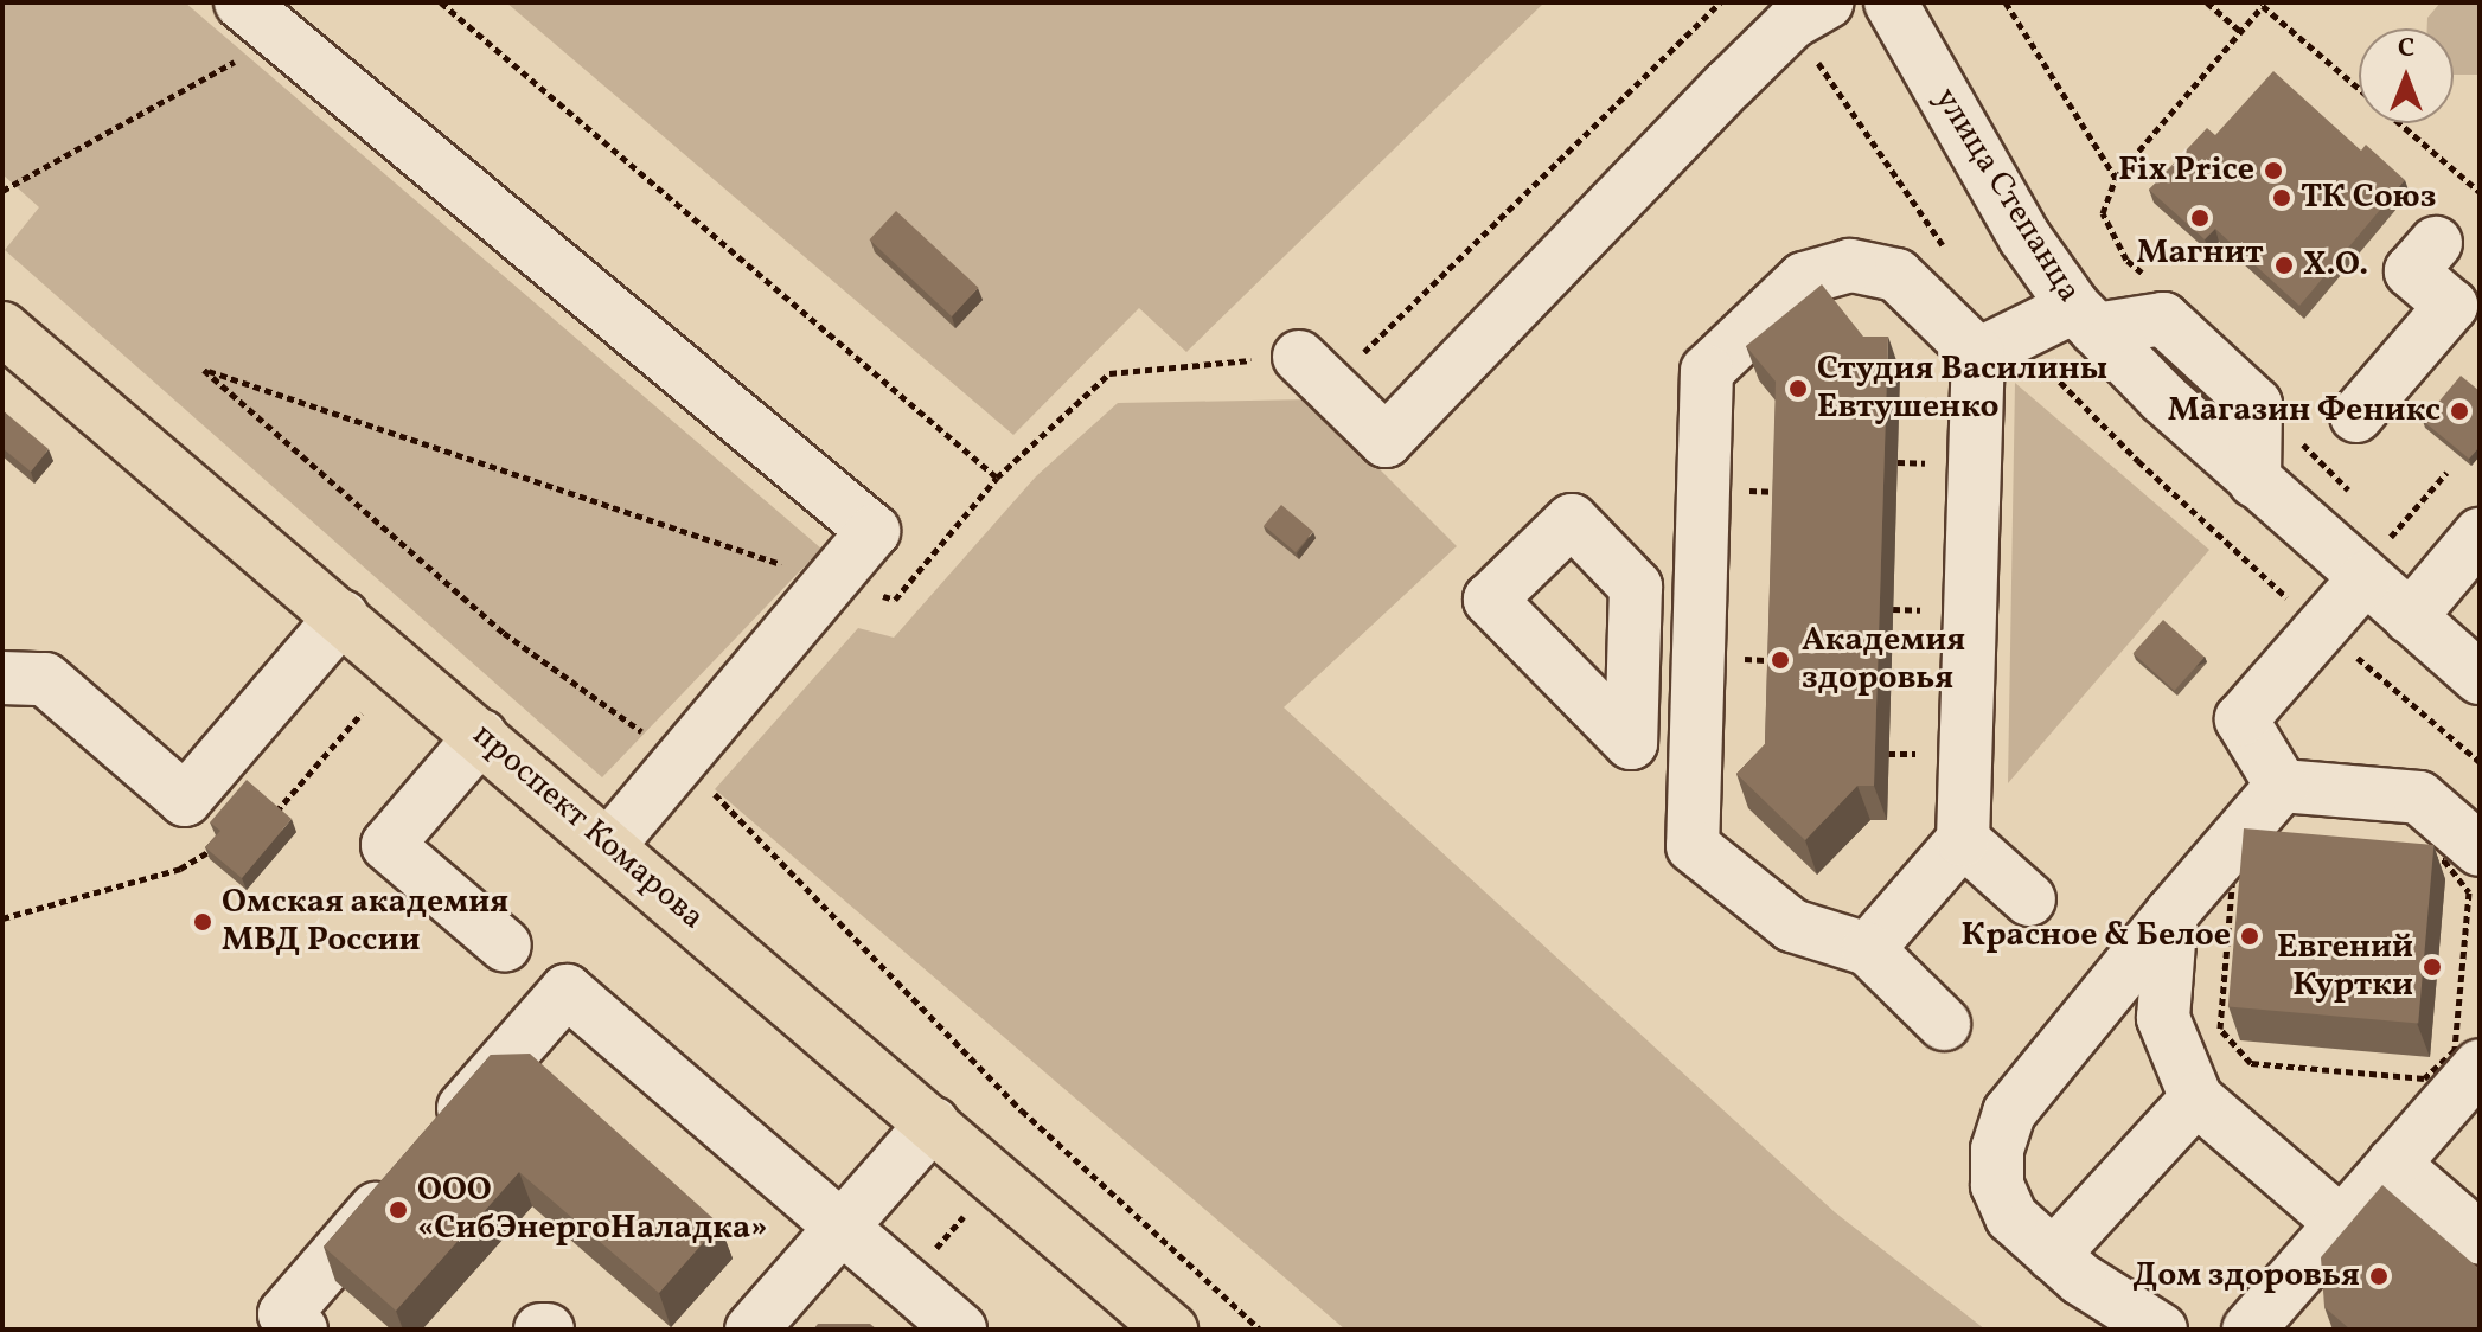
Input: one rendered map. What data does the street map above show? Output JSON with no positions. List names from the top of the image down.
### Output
{
  "streets": {
    "main road": ["проспект Комарова"],
    "street": ["улица Степанца"]
  },
  "places": [
    "Fix Price",
    "ТК Союз",
    "Магнит",
    "X.O.",
    "Студия Василины Евтушенко",
    "Магазин Феникс",
    "Академия здоровья",
    "Омская академия МВД России",
    "Красное & Белое",
    "Евгений Куртки",
    "ООО «СибЭнергоНаладка»",
    "Дом здоровья"
  ],
  "north": "top"
}
